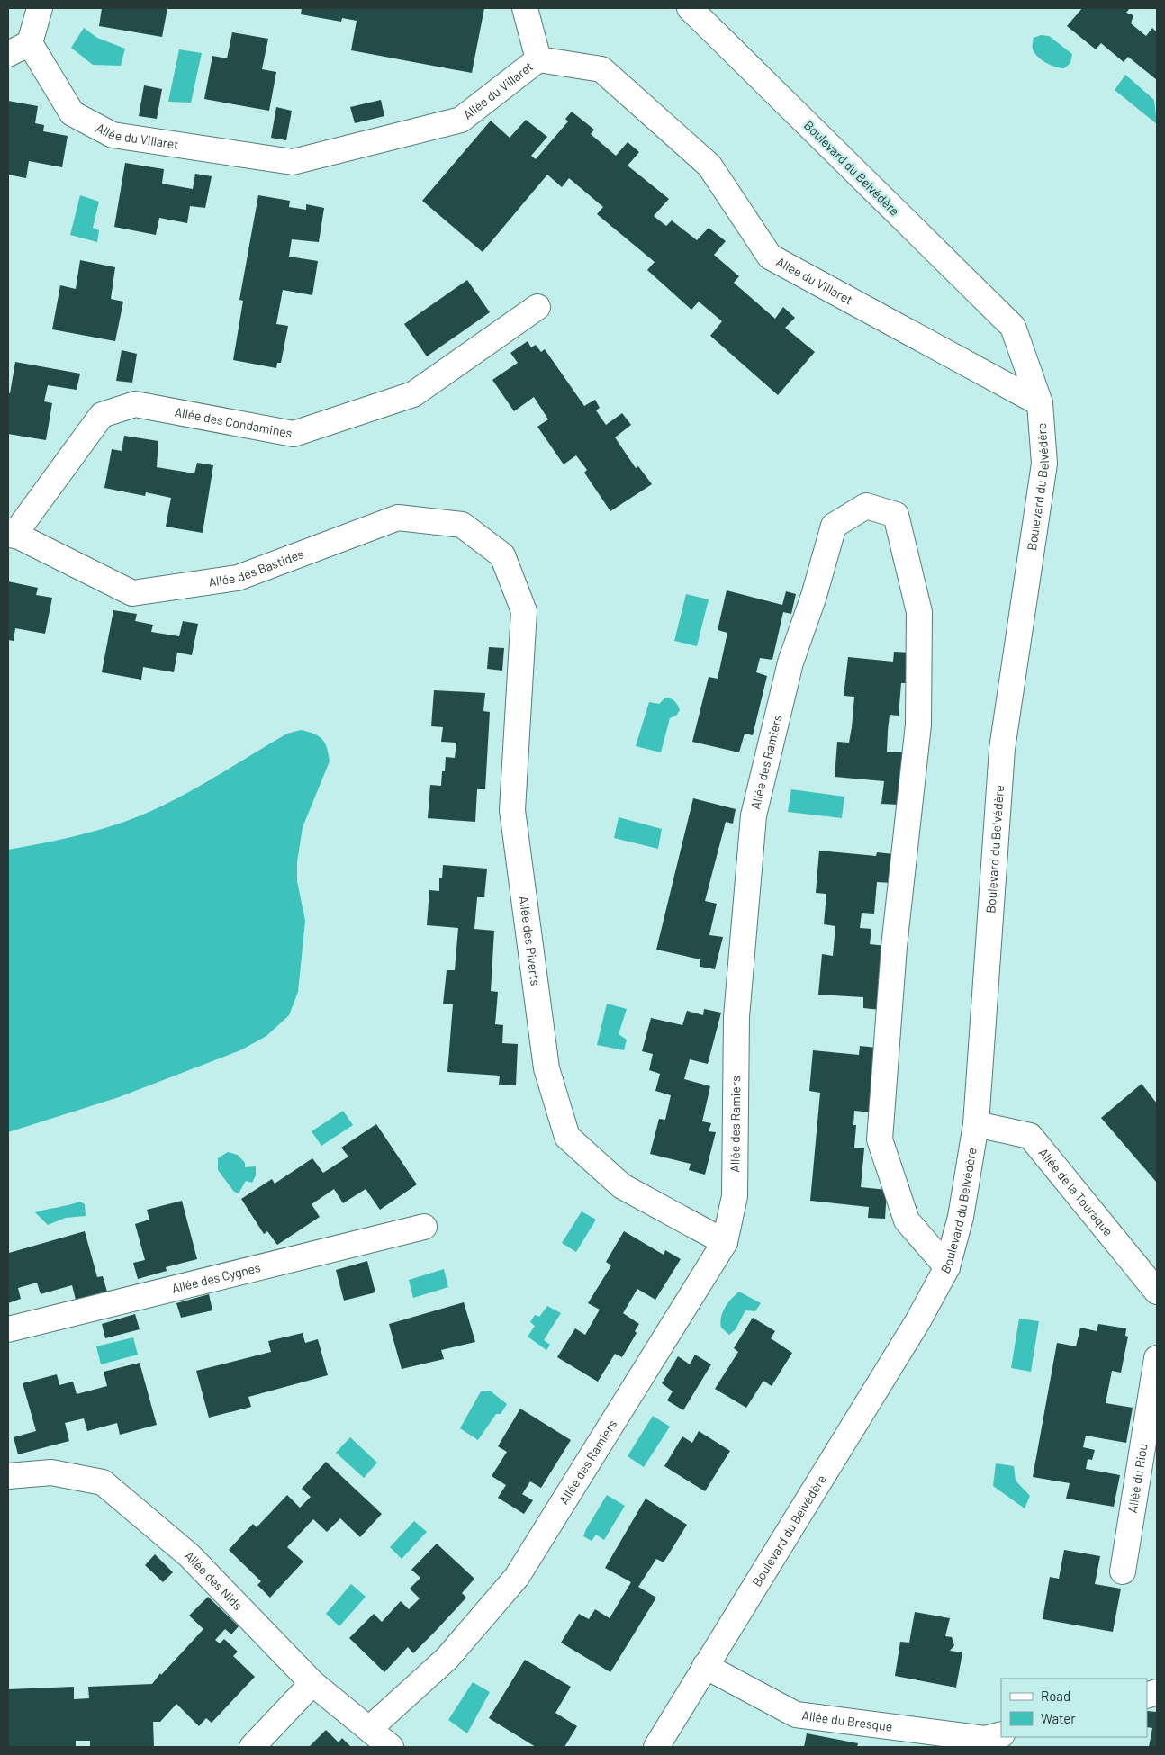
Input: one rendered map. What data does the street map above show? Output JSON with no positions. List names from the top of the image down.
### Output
{
  "streets": {
    "street": [
      "Allée du Villaret",
      "Boulevard du Belvédère",
      "Allée des Condamines",
      "Allée des Bastides",
      "Allée des Ramiers",
      "Allée des Piverts",
      "Allée de la Touraque",
      "Allée des Cygnes",
      "Allée du Riou",
      "Allée des Nids",
      "Allée du Bresque"
    ]
  },
  "crossings": [
    ["Allée du Villaret", "Boulevard du Belvédère"],
    ["Boulevard du Belvédère", "Allée des Ramiers"],
    ["Boulevard du Belvédère", "Allée de la Touraque"],
    ["Boulevard du Belvédère", "Allée du Bresque"],
    ["Allée des Condamines", "Allée des Bastides"],
    ["Allée des Bastides", "Allée des Piverts"],
    ["Allée des Ramiers", "Allée des Piverts"],
    ["Allée des Ramiers", "Allée des Nids"]
  ],
  "legend": ["Road", "Water"]
}
